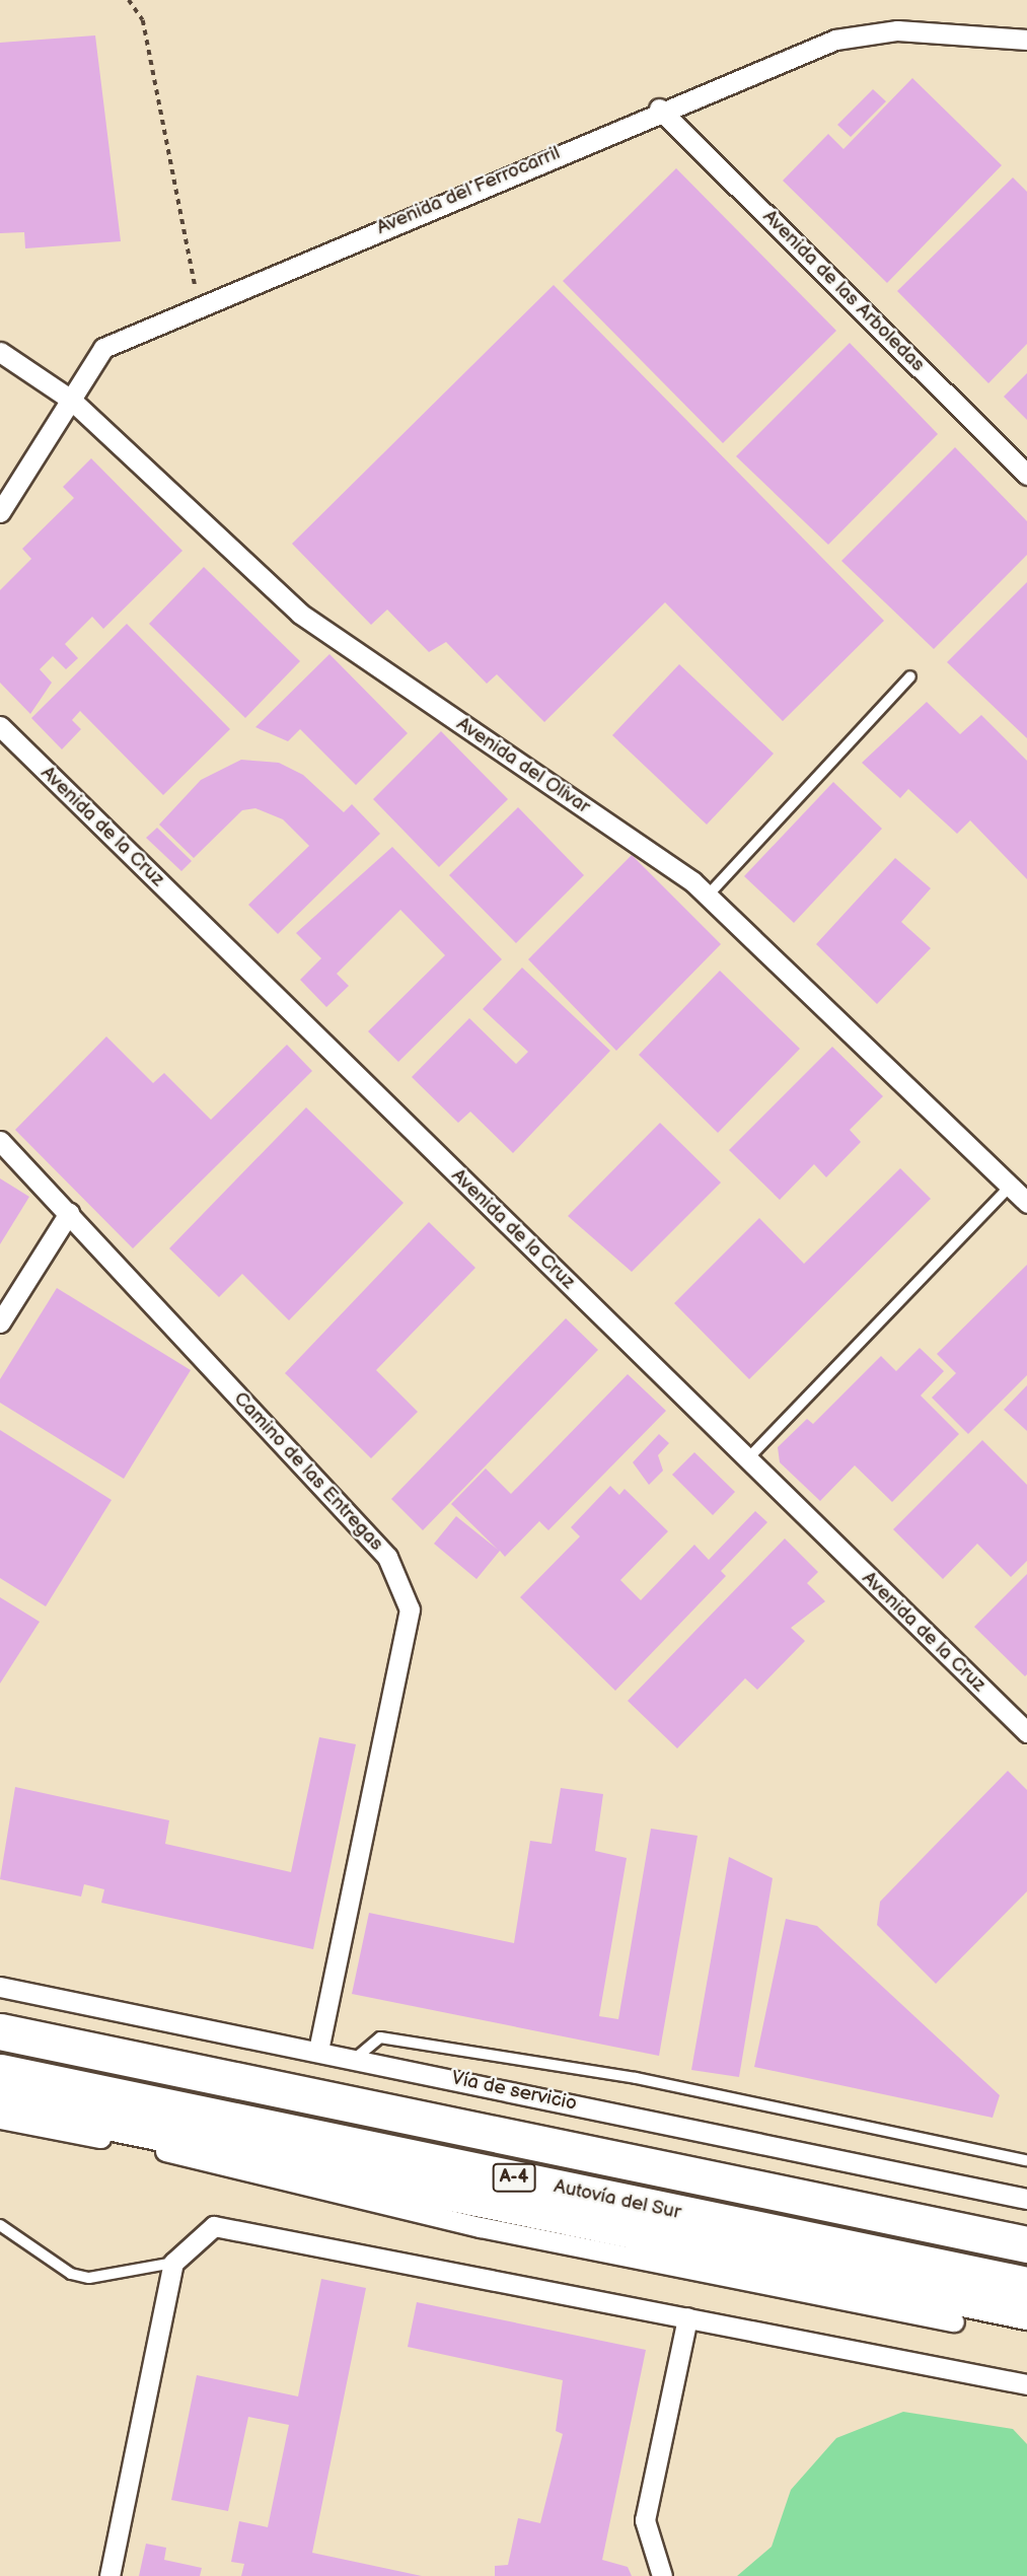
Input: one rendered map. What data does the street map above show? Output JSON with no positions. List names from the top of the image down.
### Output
{
  "streets": {
    "highway": ["A-4", "Autovía del Sur"],
    "street": [
      "Avenida del Ferrocarril",
      "Avenida de las Arboledas",
      "Avenida del Olivar",
      "Avenida de la Cruz",
      "Camino de las Entregas",
      "Vía de servicio"
    ]
  },
  "crossings": [
    ["Avenida del Ferrocarril", "Avenida de las Arboledas"],
    ["Avenida del Ferrocarril", "Avenida del Olivar"],
    ["Camino de las Entregas", "Vía de servicio"]
  ]
}
